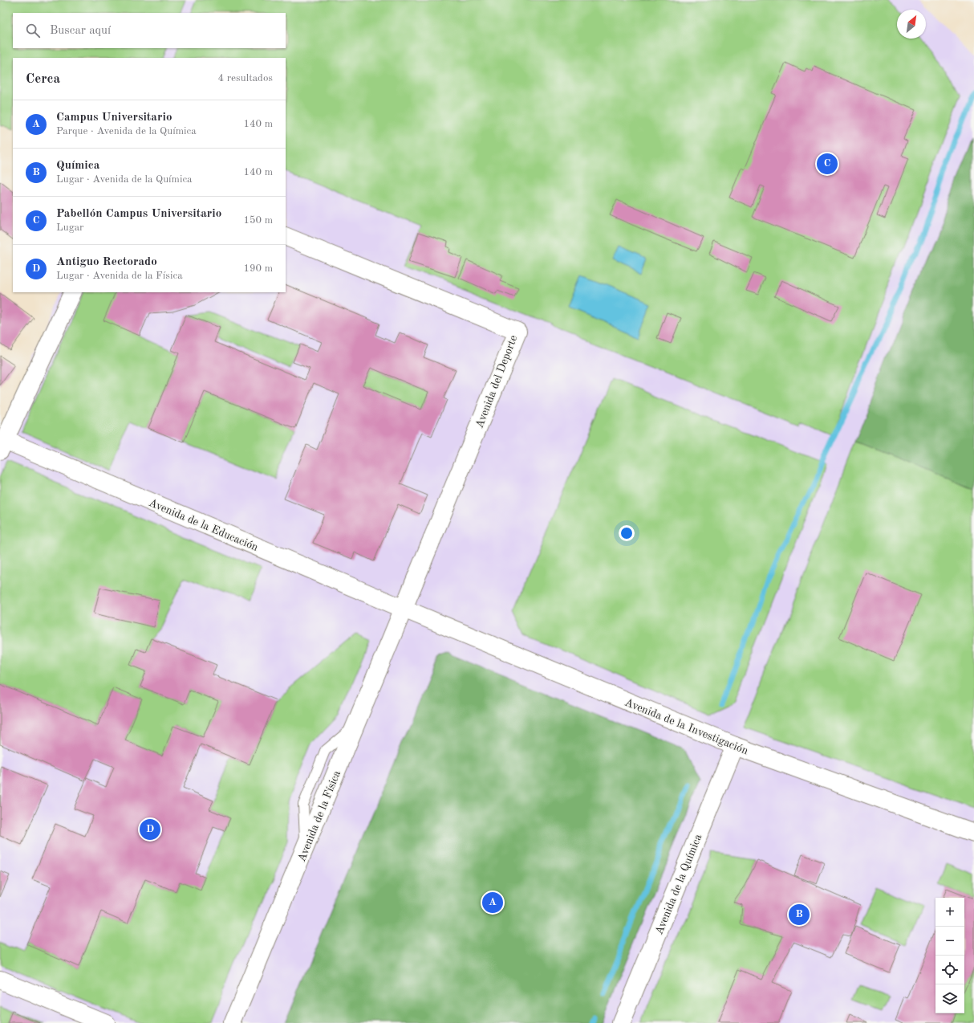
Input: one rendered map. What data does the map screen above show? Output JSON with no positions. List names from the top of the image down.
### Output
{
  "streets": {
    "street": [
      "Avenida del Deporte",
      "Avenida de la Educación",
      "Avenida de la Investigación",
      "Avenida de la Física",
      "Avenida de la Química"
    ]
  },
  "crossings": [
    ["Avenida del Deporte", "Avenida de la Educación"],
    ["Avenida del Deporte", "Avenida de la Investigación"],
    ["Avenida del Deporte", "Avenida de la Física"],
    ["Avenida de la Educación", "Avenida de la Investigación"],
    ["Avenida de la Educación", "Avenida de la Física"],
    ["Avenida de la Investigación", "Avenida de la Física"],
    ["Avenida de la Investigación", "Avenida de la Química"]
  ],
  "north": "top right",
  "page": {
    "search": "Buscar aquí",
    "heading": ["Cerca", "4 resultados"],
    "list": [
      {
        "mark": "A",
        "name": "Campus Universitario",
        "note": "Parque · Avenida de la Química",
        "value": "140 m"
      },
      {
        "mark": "B",
        "name": "Química",
        "note": "Lugar · Avenida de la Química",
        "value": "140 m"
      },
      {
        "mark": "C",
        "name": "Pabellón Campus Universitario",
        "note": "Lugar",
        "value": "150 m"
      },
      {
        "mark": "D",
        "name": "Antiguo Rectorado",
        "note": "Lugar · Avenida de la Física",
        "value": "190 m"
      }
    ],
    "pins": [
      "C",
      "D",
      "A",
      "B"
    ],
    "map_buttons": ["+", "−"]
  }
}
